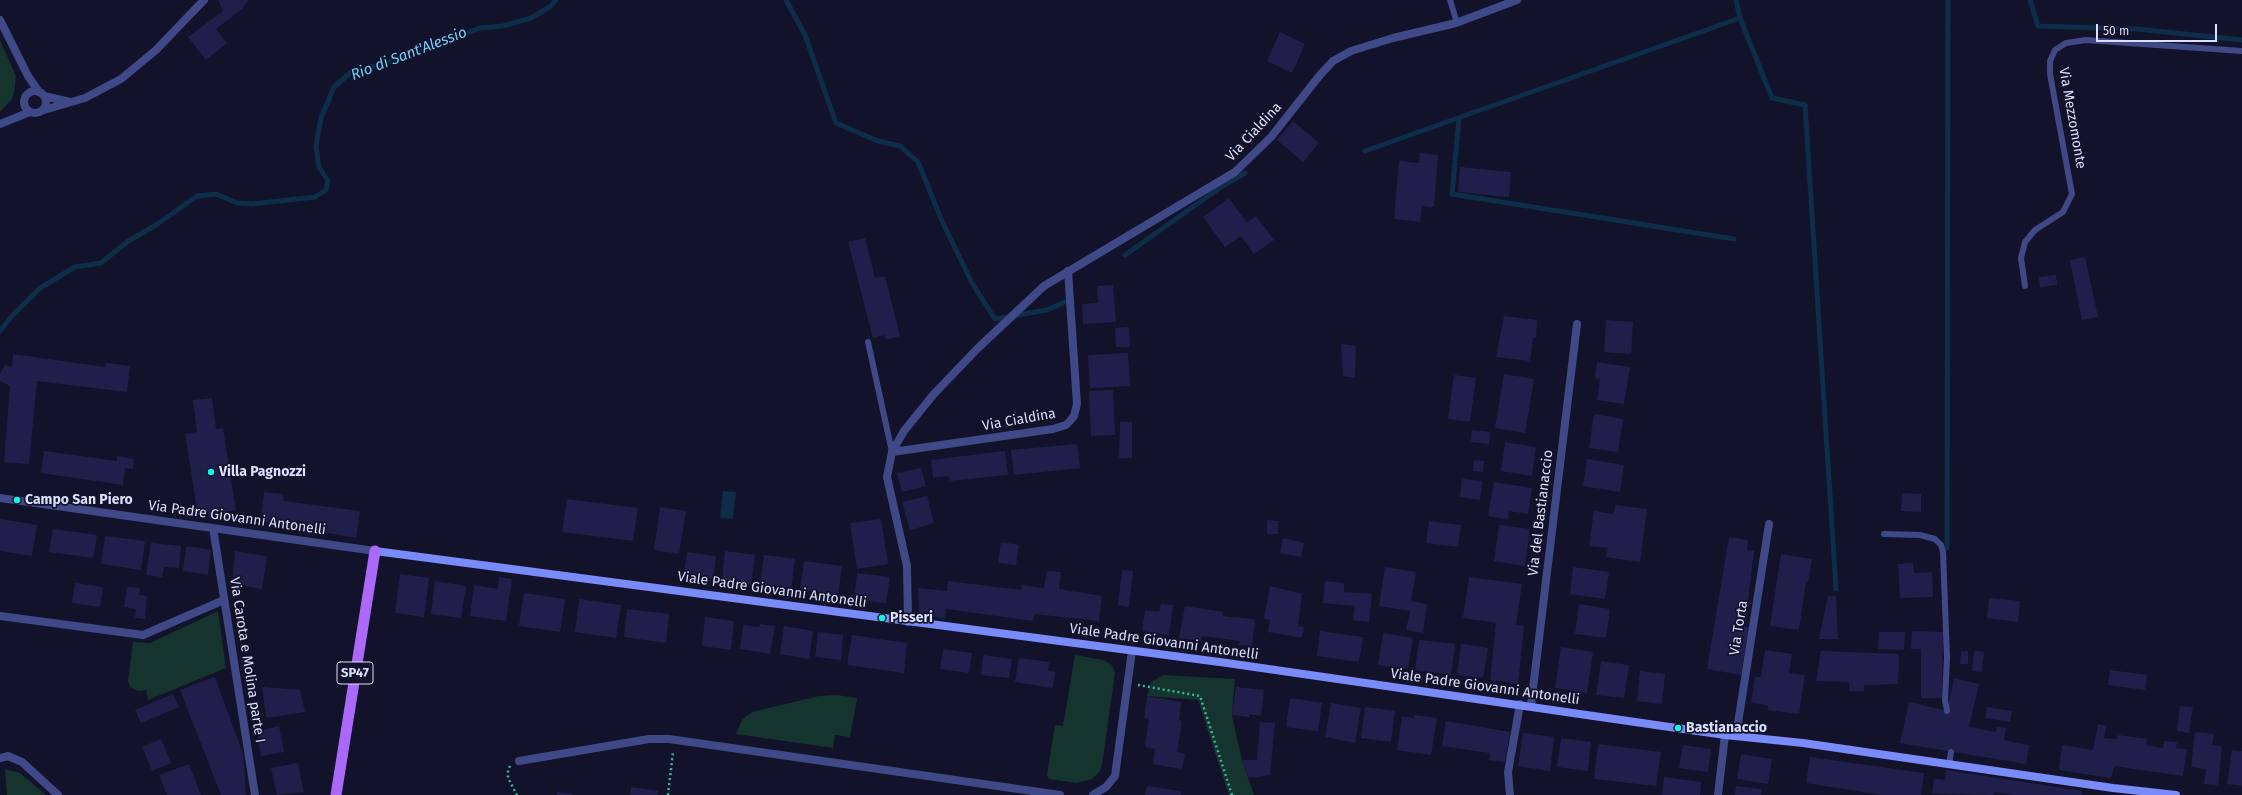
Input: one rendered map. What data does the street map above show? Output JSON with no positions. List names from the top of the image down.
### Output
{
  "streets": {
    "main road": ["Viale Padre Giovanni Antonelli", "SP47"],
    "street": [
      "Via Cialdina",
      "Via del Bastianaccio",
      "Via Padre Giovanni Antonelli",
      "Via Torta",
      "Via Carota e Molina parte I"
    ],
    "lane": ["Via Mezzomonte"]
  },
  "crossings": [
    ["Via Cialdina", "Viale Padre Giovanni Antonelli"],
    ["Via del Bastianaccio", "Viale Padre Giovanni Antonelli"],
    ["Via Padre Giovanni Antonelli", "Viale Padre Giovanni Antonelli"],
    ["Via Padre Giovanni Antonelli", "Via Carota e Molina parte I"],
    ["Via Padre Giovanni Antonelli", "SP47"],
    ["Viale Padre Giovanni Antonelli", "Via Torta"],
    ["Viale Padre Giovanni Antonelli", "SP47"]
  ],
  "water": ["Rio di Sant'Alessio"],
  "places": [
    "Villa Pagnozzi",
    "Campo San Piero",
    "Pisseri",
    "Bastianaccio"
  ],
  "scale_bar": "50 m"
}
